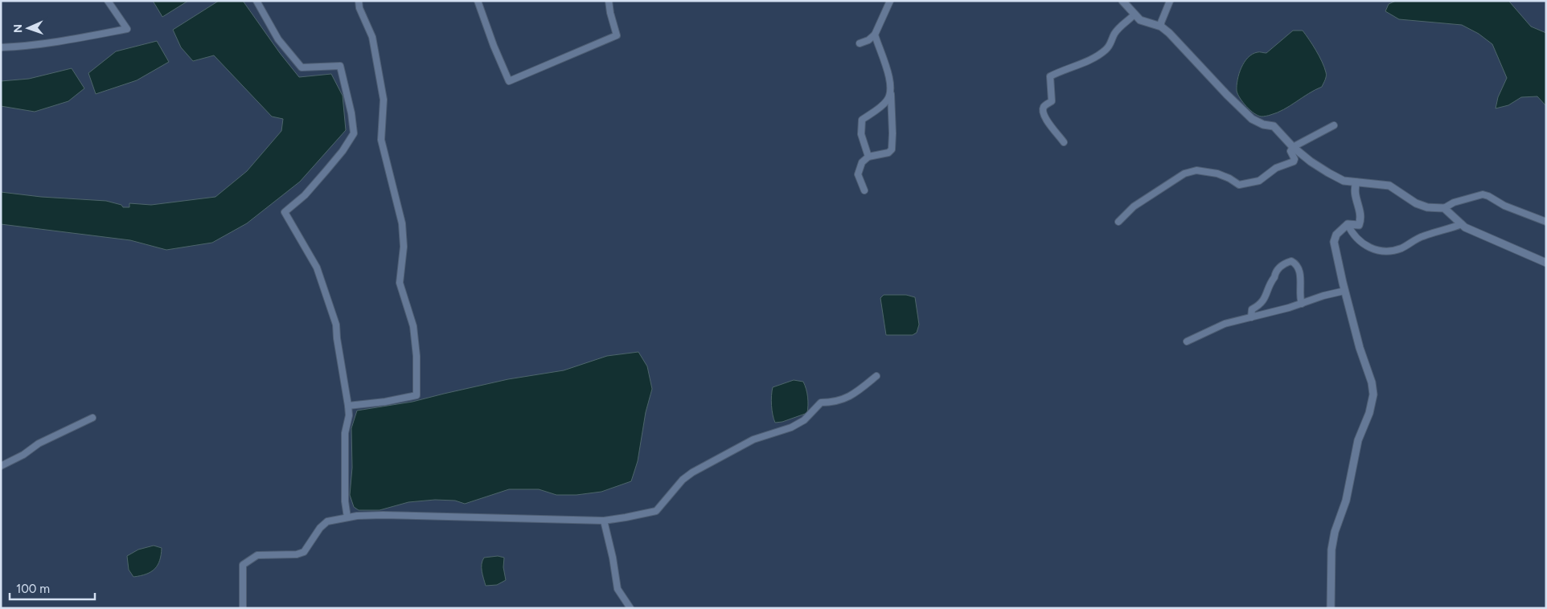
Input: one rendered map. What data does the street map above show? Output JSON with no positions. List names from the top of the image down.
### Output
{
  "scale_bar": "100 m",
  "north": "left"
}
